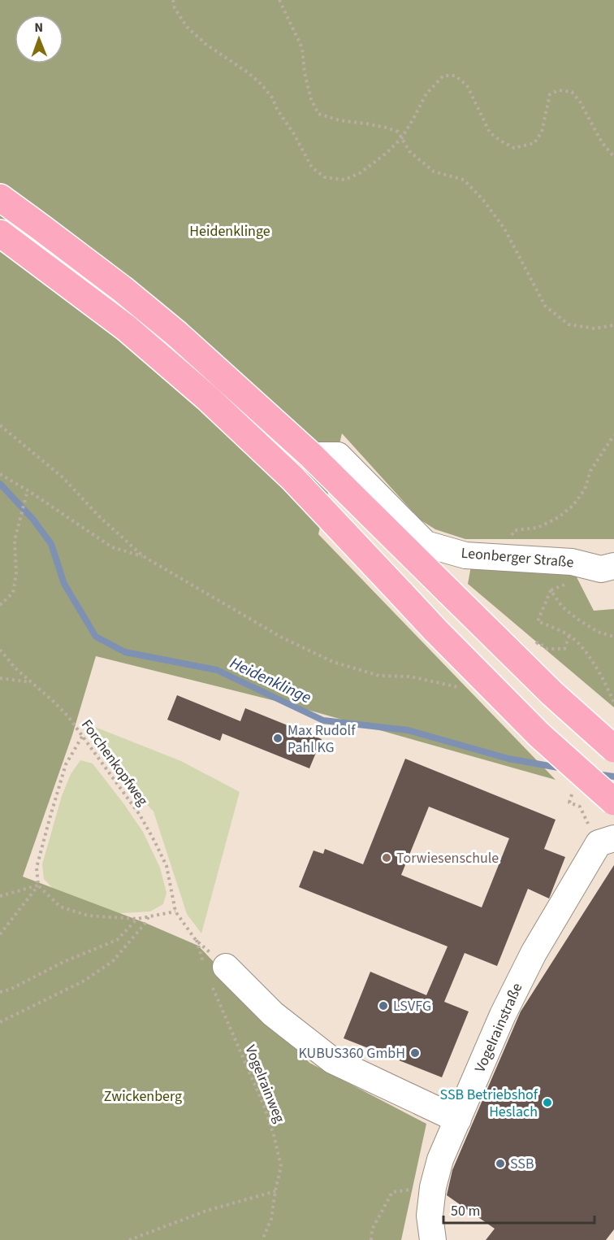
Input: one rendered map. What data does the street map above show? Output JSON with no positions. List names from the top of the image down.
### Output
{
  "streets": {
    "street": ["Leonberger Straße", "Vogelrainstraße"],
    "path": ["Forchenkopfweg", "Vogelrainweg"]
  },
  "water": ["Heidenklinge"],
  "parks": ["Heidenklinge", "Zwickenberg"],
  "places": [
    "Max Rudolf Pahl KG",
    "Torwiesenschule",
    "LSVFG",
    "KUBUS360 GmbH",
    "SSB Betriebshof Heslach",
    "SSB"
  ],
  "scale_bar": "50 m",
  "north": "top"
}
